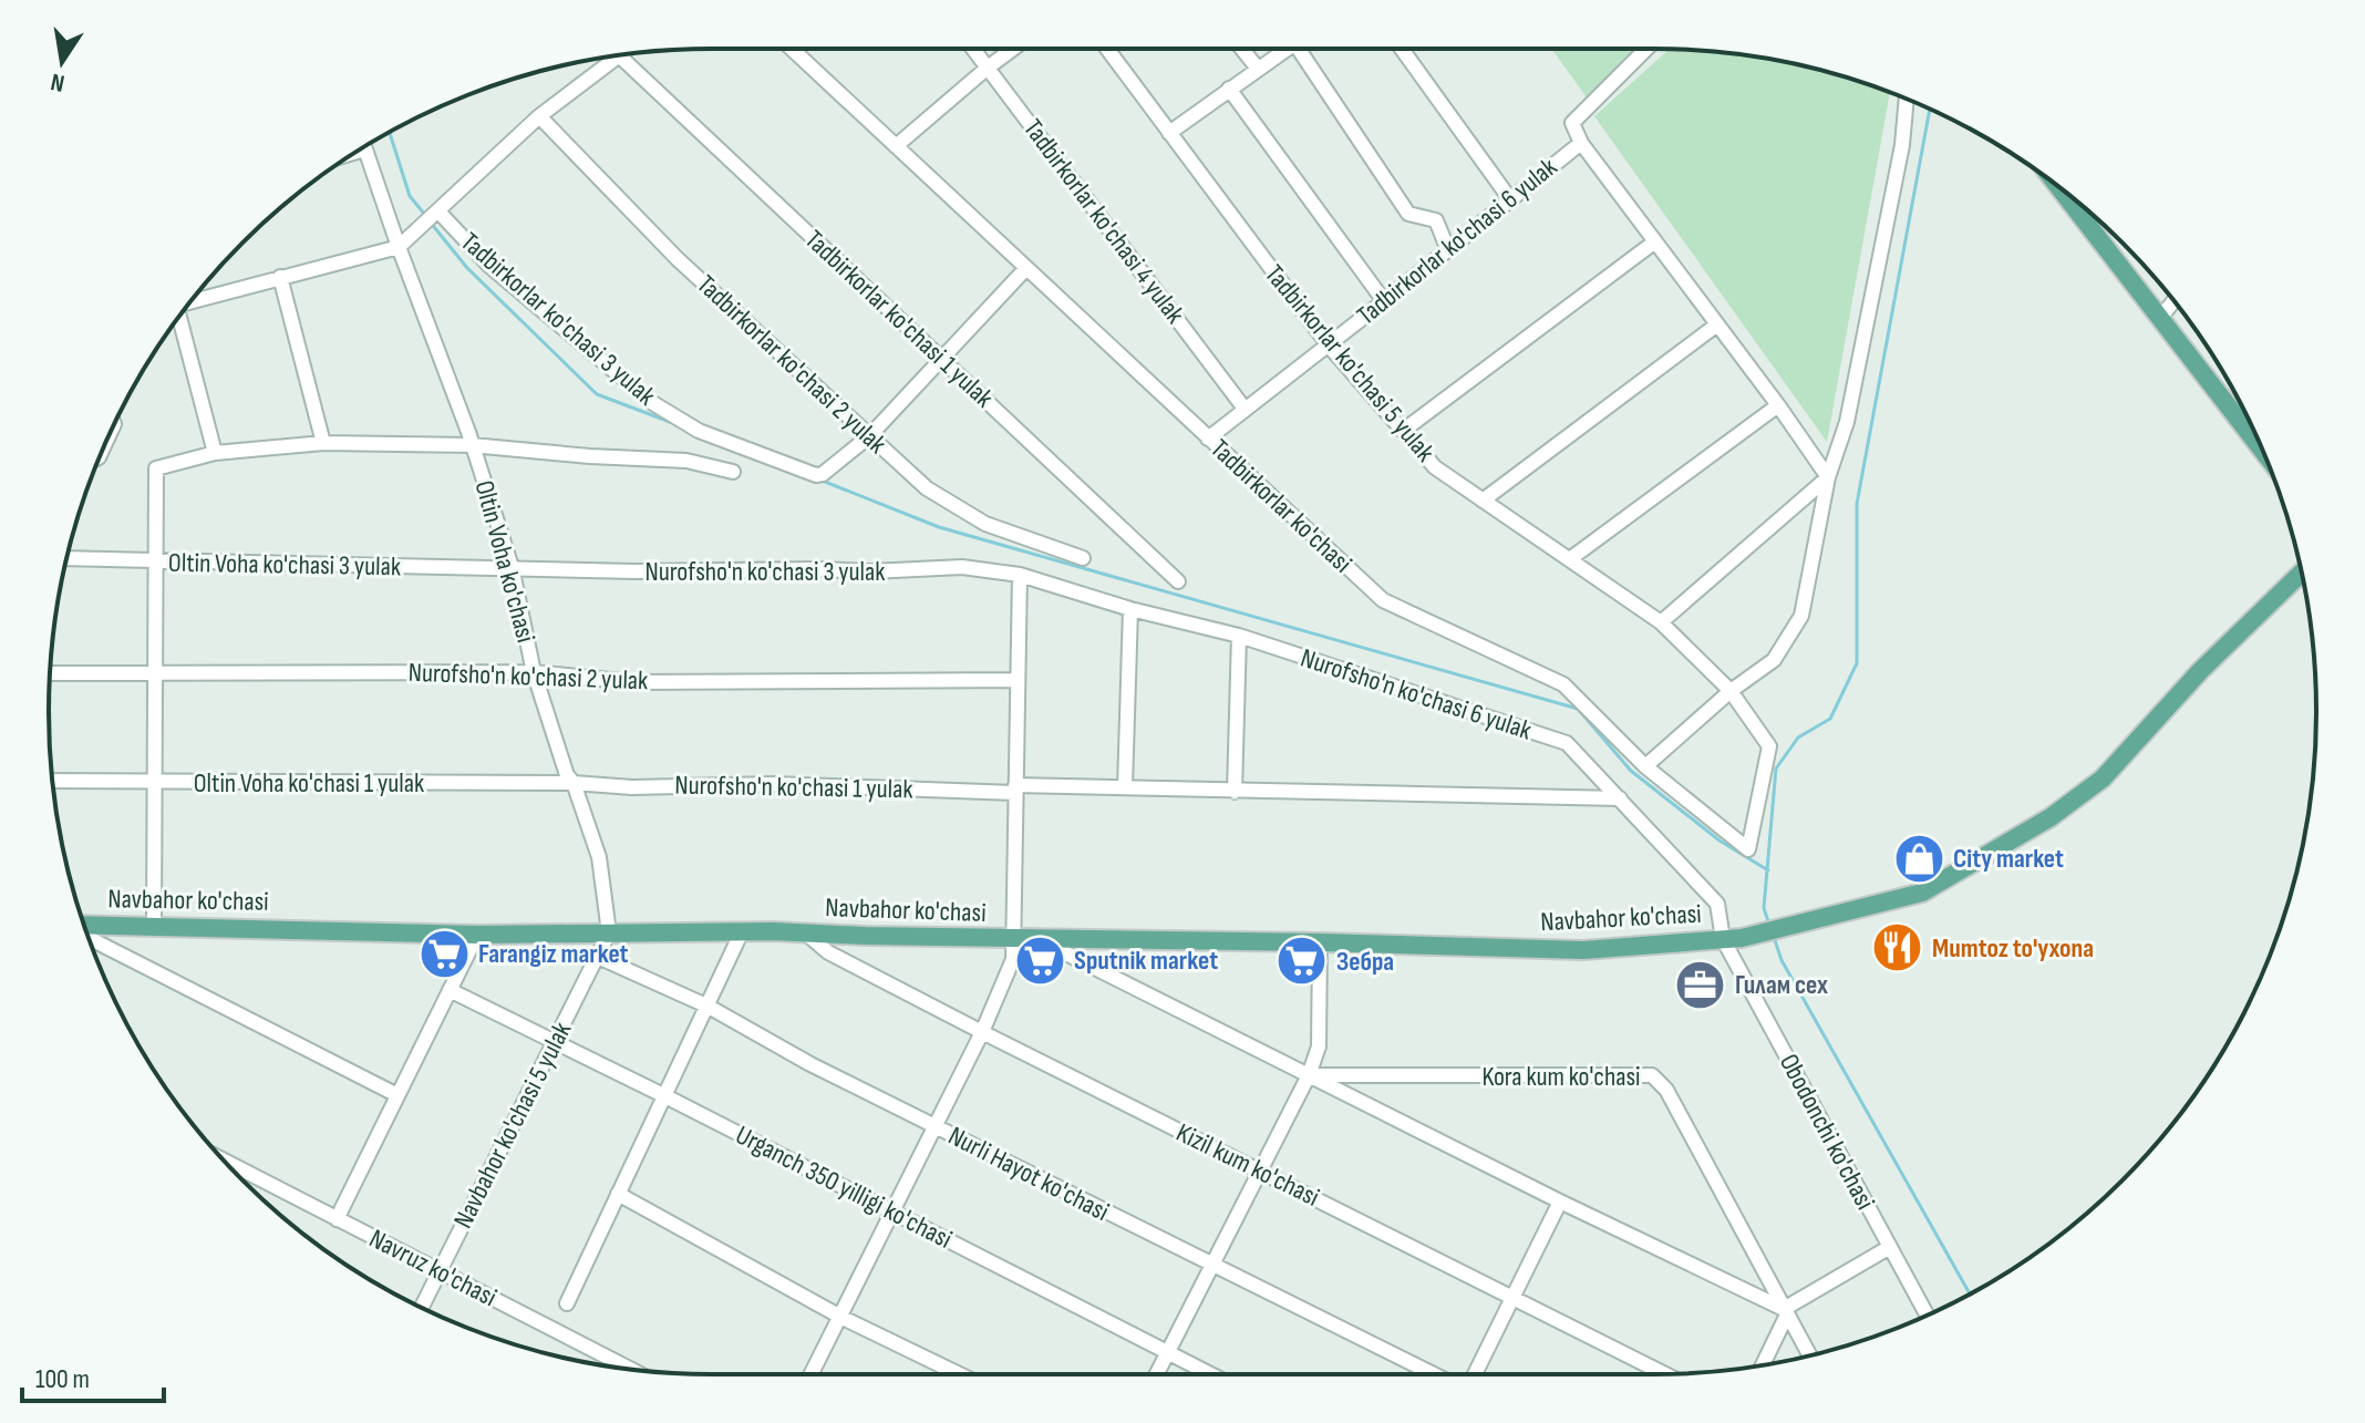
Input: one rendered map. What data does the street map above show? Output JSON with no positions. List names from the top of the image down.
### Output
{
  "streets": {
    "main road": ["Navbahor ko'chasi"],
    "street": [
      "Tadbirkorlar ko'chasi 4 yulak",
      "Tadbirkorlar ko'chasi 6 yulak",
      "Tadbirkorlar ko'chasi 3 yulak",
      "Tadbirkorlar ko'chasi 1 yulak",
      "Tadbirkorlar ko'chasi 5 yulak",
      "Tadbirkorlar ko'chasi 2 yulak",
      "Tadbirkorlar ko'chasi",
      "Oltin Voha ko'chasi",
      "Oltin Voha ko'chasi 3 yulak",
      "Nurofsho'n ko'chasi 3 yulak",
      "Nurofsho'n ko'chasi 2 yulak",
      "Nurofsho'n ko'chasi 6 yulak",
      "Oltin Voha ko'chasi 1 yulak",
      "Nurofsho'n ko'chasi 1 yulak",
      "Kora kum ko'chasi",
      "Navbahor ko'chasi 5 yulak",
      "Obodonchi ko'chasi",
      "Kizil kum ko'chasi",
      "Nurli Hayot ko'chasi",
      "Urganch 350 yilligi ko'chasi",
      "Navruz ko'chasi"
    ]
  },
  "crossings": [
    ["Tadbirkorlar ko'chasi 4 yulak", "Tadbirkorlar ko'chasi 6 yulak"],
    ["Tadbirkorlar ko'chasi 6 yulak", "Tadbirkorlar ko'chasi 5 yulak"],
    ["Tadbirkorlar ko'chasi 6 yulak", "Tadbirkorlar ko'chasi"],
    ["Tadbirkorlar ko'chasi 3 yulak", "Tadbirkorlar ko'chasi 2 yulak"],
    ["Tadbirkorlar ko'chasi 5 yulak", "Tadbirkorlar ko'chasi"],
    ["Oltin Voha ko'chasi", "Oltin Voha ko'chasi 3 yulak"],
    ["Oltin Voha ko'chasi", "Nurofsho'n ko'chasi 3 yulak"],
    ["Oltin Voha ko'chasi", "Nurofsho'n ko'chasi 2 yulak"],
    ["Oltin Voha ko'chasi", "Oltin Voha ko'chasi 1 yulak"],
    ["Oltin Voha ko'chasi", "Nurofsho'n ko'chasi 1 yulak"],
    ["Oltin Voha ko'chasi", "Navbahor ko'chasi"],
    ["Oltin Voha ko'chasi", "Navbahor ko'chasi 5 yulak"],
    ["Oltin Voha ko'chasi 3 yulak", "Nurofsho'n ko'chasi 3 yulak"],
    ["Nurofsho'n ko'chasi 3 yulak", "Nurofsho'n ko'chasi 6 yulak"],
    ["Nurofsho'n ko'chasi 6 yulak", "Nurofsho'n ko'chasi 1 yulak"],
    ["Nurofsho'n ko'chasi 6 yulak", "Navbahor ko'chasi"],
    ["Nurofsho'n ko'chasi 6 yulak", "Obodonchi ko'chasi"],
    ["Oltin Voha ko'chasi 1 yulak", "Nurofsho'n ko'chasi 1 yulak"],
    ["Navbahor ko'chasi", "Kora kum ko'chasi"],
    ["Navbahor ko'chasi", "Navbahor ko'chasi 5 yulak"],
    ["Navbahor ko'chasi", "Obodonchi ko'chasi"],
    ["Navbahor ko'chasi", "Kizil kum ko'chasi"],
    ["Navbahor ko'chasi 5 yulak", "Nurli Hayot ko'chasi"],
    ["Navbahor ko'chasi 5 yulak", "Urganch 350 yilligi ko'chasi"],
    ["Navbahor ko'chasi 5 yulak", "Navruz ko'chasi"]
  ],
  "places": {
    "shop": ["City market"],
    "restaurant": ["Mumtoz to'yxona"],
    "supermarket": ["Farangiz market", "Sputnik market", "Зебра"],
    "office": ["Гилам сех"]
  },
  "scale_bar": "100 m",
  "north": "bottom"
}
